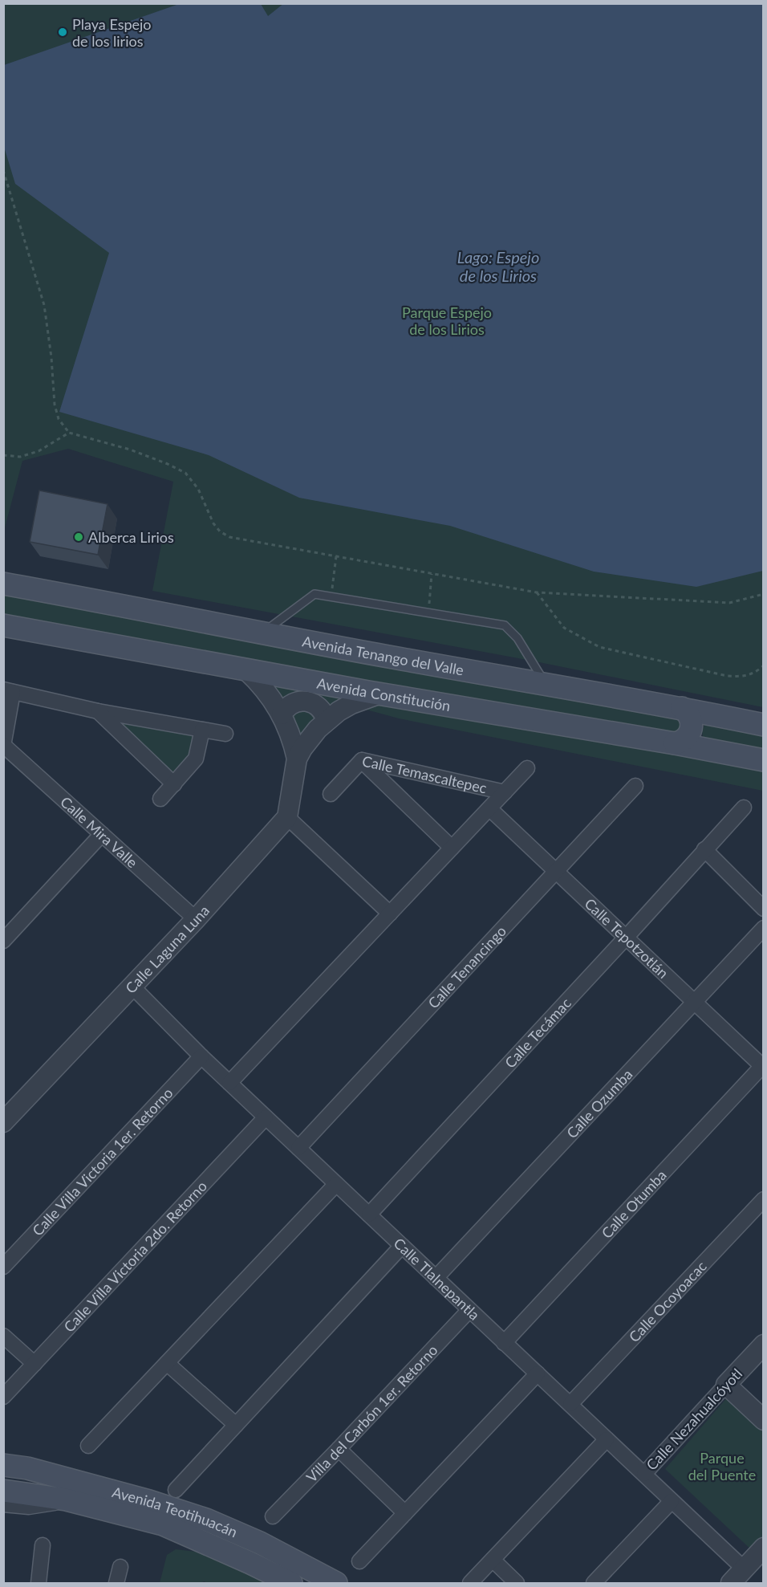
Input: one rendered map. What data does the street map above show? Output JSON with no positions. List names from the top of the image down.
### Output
{
  "streets": {
    "main road": ["Avenida Tenango del Valle", "Avenida Constitución", "Avenida Teotihuacán"],
    "street": [
      "Calle Temascaltepec",
      "Calle Mira Valle",
      "Calle Tepotzotlán",
      "Calle Laguna Luna",
      "Calle Tenancingo",
      "Calle Tecámac",
      "Calle Ozumba",
      "Calle Villa Victoria 1er. Retorno",
      "Calle Otumba",
      "Calle Villa Victoria 2do. Retorno",
      "Calle Tlalnepantla",
      "Calle Ocoyoacac",
      "Villa del Carbón 1er. Retorno",
      "Calle Nezahualcóyotl"
    ]
  },
  "crossings": [
    ["Calle Temascaltepec", "Calle Tepotzotlán"],
    ["Calle Temascaltepec", "Calle Tlalnepantla"],
    ["Calle Mira Valle", "Calle Laguna Luna"],
    ["Calle Tepotzotlán", "Calle Tenancingo"],
    ["Calle Tepotzotlán", "Calle Tecámac"],
    ["Calle Tepotzotlán", "Calle Ozumba"],
    ["Calle Tepotzotlán", "Calle Otumba"],
    ["Calle Laguna Luna", "Calle Tlalnepantla"],
    ["Calle Tenancingo", "Calle Tlalnepantla"],
    ["Calle Tecámac", "Calle Tlalnepantla"],
    ["Calle Ozumba", "Calle Tlalnepantla"],
    ["Calle Villa Victoria 1er. Retorno", "Calle Tlalnepantla"],
    ["Calle Otumba", "Calle Tlalnepantla"],
    ["Calle Villa Victoria 2do. Retorno", "Calle Tlalnepantla"],
    ["Calle Tlalnepantla", "Calle Ocoyoacac"],
    ["Calle Tlalnepantla", "Villa del Carbón 1er. Retorno"],
    ["Calle Tlalnepantla", "Calle Nezahualcóyotl"]
  ],
  "water": ["Lago: Espejo de los Lirios"],
  "parks": ["Parque Espejo de los Lirios", "Parque del Puente"],
  "places": ["Playa Espejo de los lirios", "Alberca Lirios"]
}
